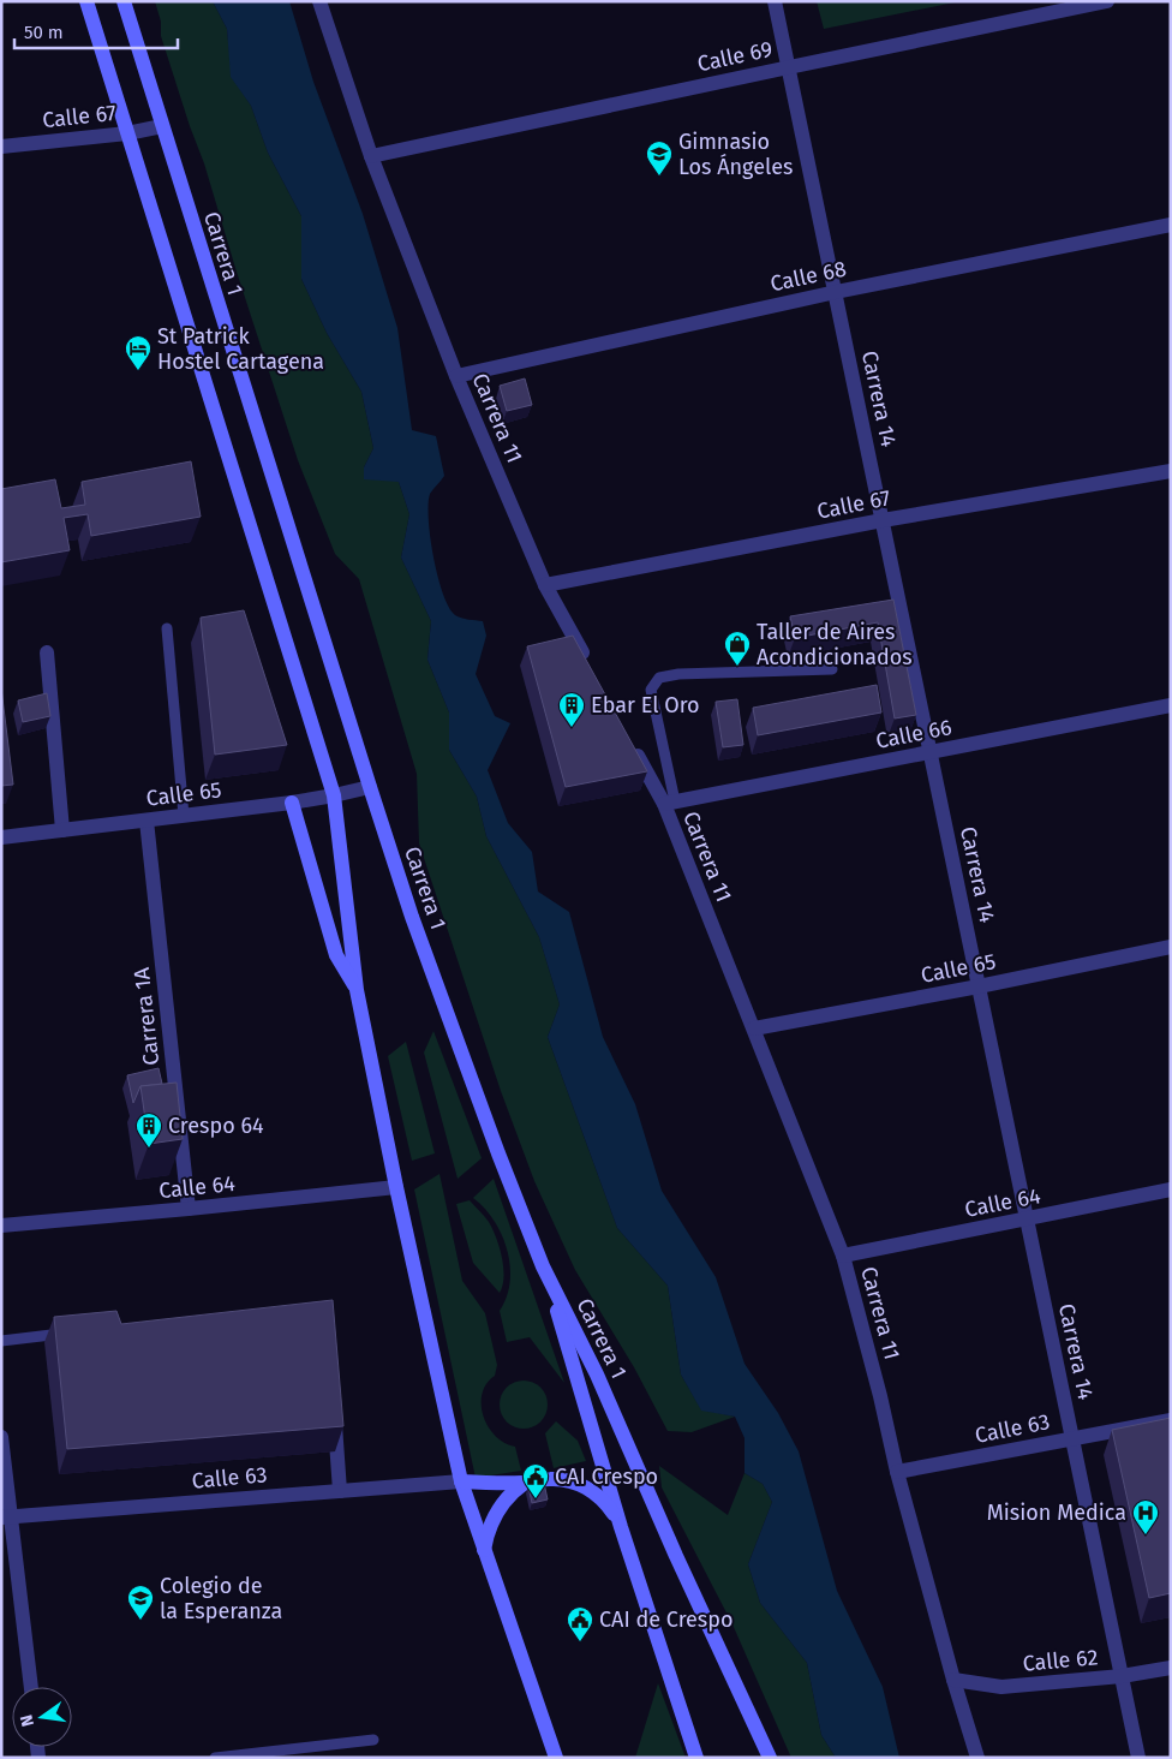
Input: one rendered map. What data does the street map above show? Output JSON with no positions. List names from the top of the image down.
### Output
{
  "streets": {
    "main road": ["Carrera 1"],
    "street": [
      "Calle 69",
      "Calle 67",
      "Calle 68",
      "Carrera 14",
      "Carrera 11",
      "Calle 66",
      "Calle 65",
      "Carrera 1A",
      "Calle 64",
      "Calle 63",
      "Calle 62"
    ]
  },
  "crossings": [
    ["Calle 69", "Carrera 14"],
    ["Calle 69", "Carrera 11"],
    ["Calle 67", "Carrera 1"],
    ["Calle 67", "Carrera 14"],
    ["Calle 67", "Carrera 11"],
    ["Carrera 1", "Calle 65"],
    ["Calle 68", "Carrera 14"],
    ["Calle 68", "Carrera 11"],
    ["Carrera 14", "Calle 66"],
    ["Carrera 14", "Calle 65"],
    ["Carrera 14", "Calle 64"],
    ["Carrera 14", "Calle 63"],
    ["Carrera 14", "Calle 62"],
    ["Carrera 11", "Calle 66"],
    ["Carrera 11", "Calle 65"],
    ["Carrera 11", "Calle 64"],
    ["Carrera 11", "Calle 63"],
    ["Carrera 11", "Calle 62"],
    ["Calle 65", "Carrera 1A"],
    ["Carrera 1A", "Calle 64"]
  ],
  "places": {
    "school or university": ["Gimnasio Los Ángeles", "Colegio de la Esperanza"],
    "hotel": ["St Patrick Hostel Cartagena"],
    "shop": ["Taller de Aires Acondicionados"],
    "building": ["Ebar El Oro", "Crespo 64"],
    "public building": ["CAI Crespo", "CAI de Crespo"],
    "hospital": ["Mision Medica"]
  },
  "scale_bar": "50 m",
  "north": "left"
}
